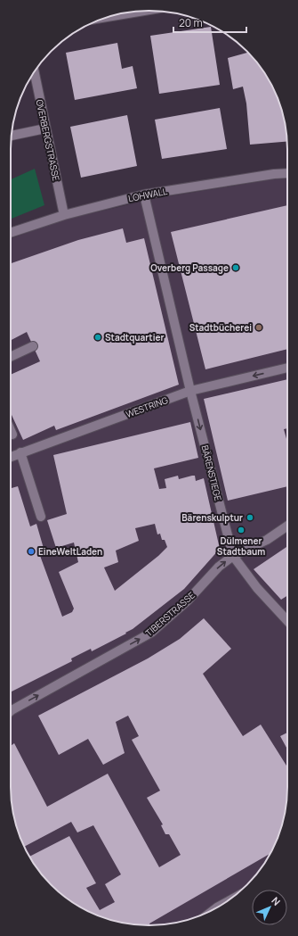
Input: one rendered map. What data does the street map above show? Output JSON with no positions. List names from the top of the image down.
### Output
{
  "streets": {
    "street": [
      "OVERBERGSTRASSE",
      "LOHWALL",
      "WESTRING",
      "BÄRENSTIEGE",
      "TIBERSTRASSE"
    ]
  },
  "crossings": [
    ["OVERBERGSTRASSE", "LOHWALL"],
    ["LOHWALL", "BÄRENSTIEGE"],
    ["WESTRING", "BÄRENSTIEGE"],
    ["BÄRENSTIEGE", "TIBERSTRASSE"]
  ],
  "one_way": ["BÄRENSTIEGE", "TIBERSTRASSE"],
  "places": [
    "Overberg Passage",
    "Stadtbücherei",
    "Stadtquartier",
    "Bärenskulptur",
    "Dülmener Stadtbaum",
    "EineWeltLaden"
  ],
  "scale_bar": "20 m",
  "north": "top right"
}
